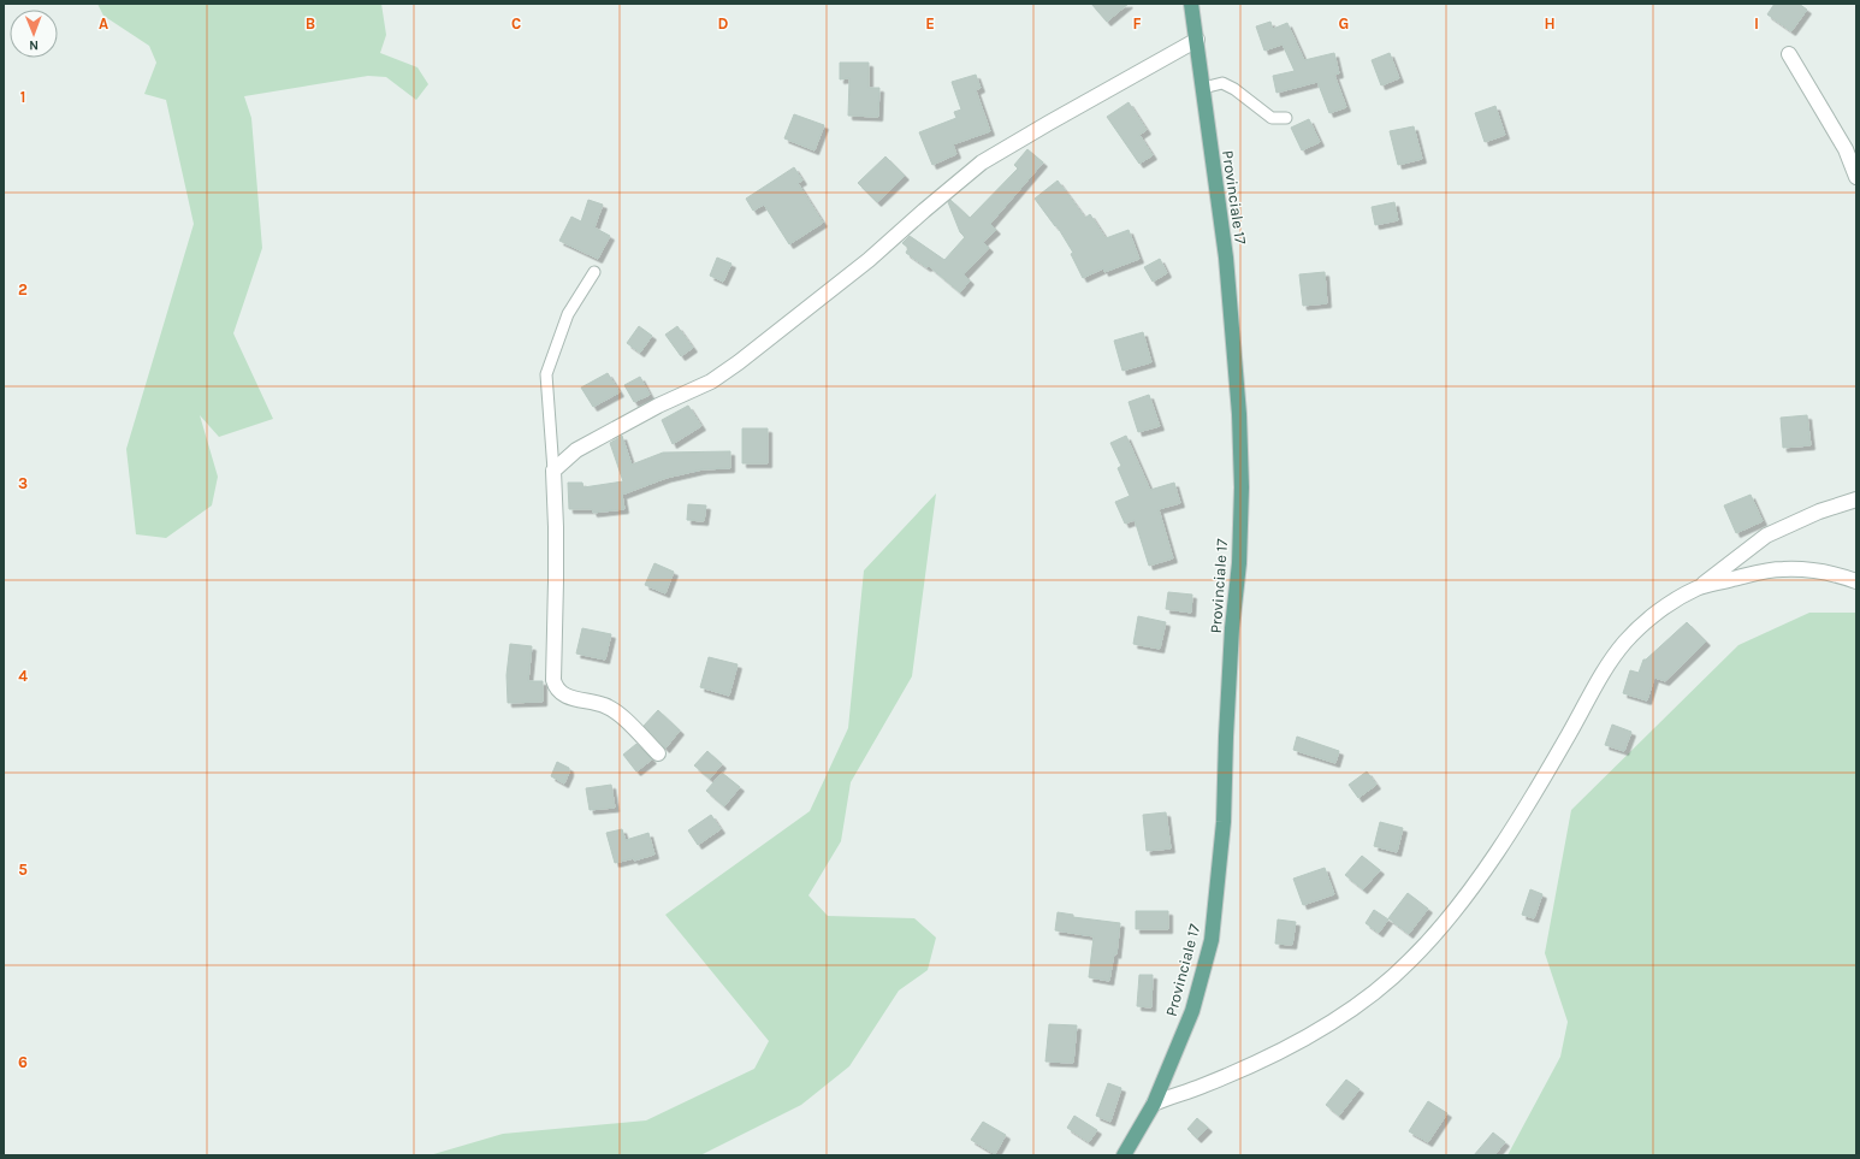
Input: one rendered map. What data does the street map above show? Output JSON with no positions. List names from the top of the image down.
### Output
{
  "streets": {
    "main road": ["Provinciale 17"]
  },
  "north": "bottom",
  "grid": {
    "columns": [
      "A",
      "B",
      "C",
      "D",
      "E",
      "F",
      "G",
      "H",
      "I"
    ],
    "rows": [
      "1",
      "2",
      "3",
      "4",
      "5",
      "6"
    ]
  }
}
